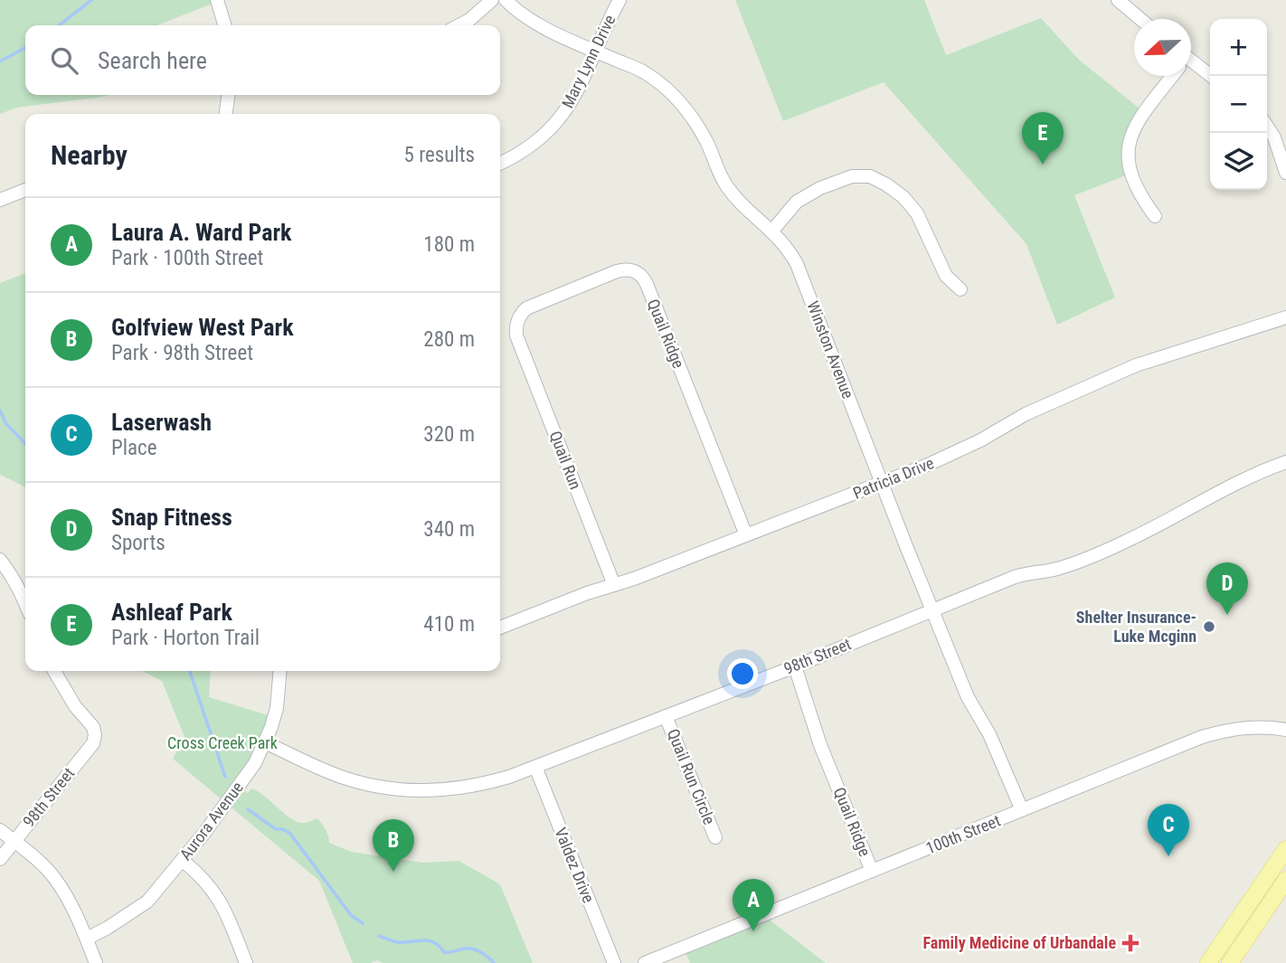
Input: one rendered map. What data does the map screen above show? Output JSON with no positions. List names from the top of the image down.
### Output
{
  "streets": {
    "street": [
      "Mary Lynn Drive",
      "Quail Ridge",
      "Winston Avenue",
      "Quail Run",
      "Patricia Drive",
      "98th Street",
      "Quail Run Circle",
      "Aurora Avenue",
      "100th Street",
      "Valdez Drive"
    ]
  },
  "crossings": [
    ["Mary Lynn Drive", "Winston Avenue"],
    ["Quail Ridge", "Quail Run"],
    ["Quail Ridge", "Patricia Drive"],
    ["Quail Ridge", "98th Street"],
    ["Quail Ridge", "100th Street"],
    ["Winston Avenue", "Patricia Drive"],
    ["Winston Avenue", "98th Street"],
    ["Winston Avenue", "100th Street"],
    ["Quail Run", "Patricia Drive"],
    ["98th Street", "Quail Run Circle"],
    ["98th Street", "Aurora Avenue"],
    ["98th Street", "Valdez Drive"]
  ],
  "parks": ["Cross Creek Park"],
  "places": {
    "other": ["Shelter Insurance- Luke Mcginn"],
    "health": ["Family Medicine of Urbandale"]
  },
  "north": "left",
  "page": {
    "map_buttons": ["+", "−"],
    "search": "Search here",
    "pins": [
      "E",
      "D",
      "C",
      "B",
      "A"
    ],
    "heading": ["Nearby", "5 results"],
    "list": [
      {
        "mark": "A",
        "name": "Laura A. Ward Park",
        "note": "Park · 100th Street",
        "value": "180 m"
      },
      {
        "mark": "B",
        "name": "Golfview West Park",
        "note": "Park · 98th Street",
        "value": "280 m"
      },
      {
        "mark": "C",
        "name": "Laserwash",
        "note": "Place",
        "value": "320 m"
      },
      {
        "mark": "D",
        "name": "Snap Fitness",
        "note": "Sports",
        "value": "340 m"
      },
      {
        "mark": "E",
        "name": "Ashleaf Park",
        "note": "Park · Horton Trail",
        "value": "410 m"
      }
    ]
  }
}
